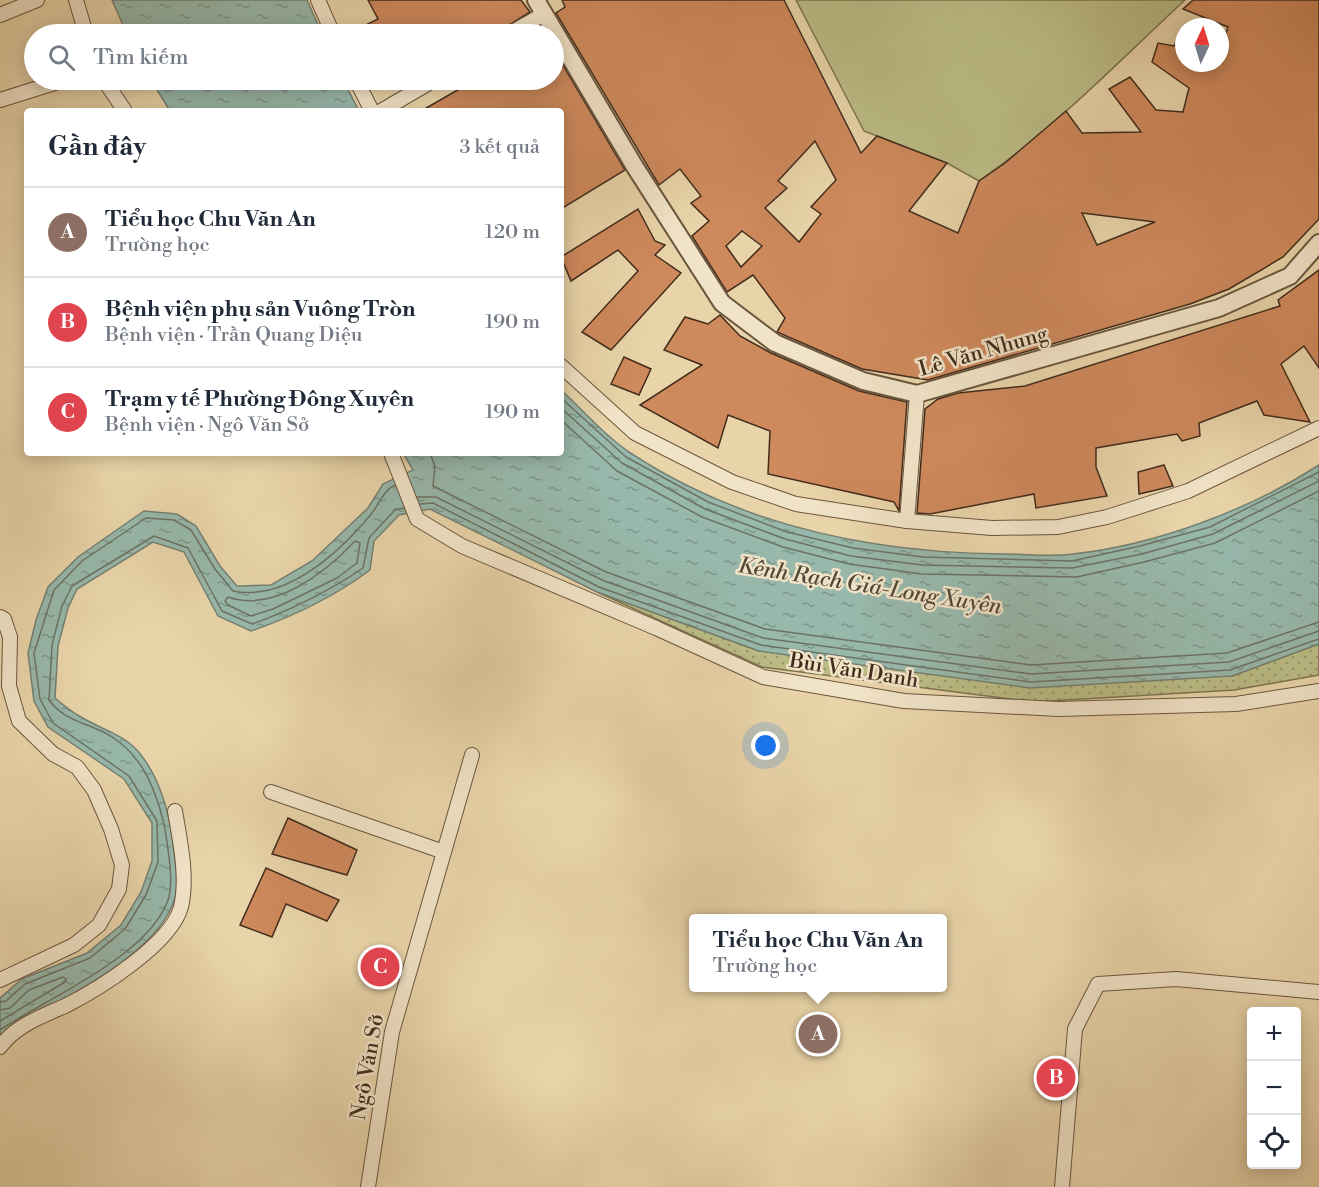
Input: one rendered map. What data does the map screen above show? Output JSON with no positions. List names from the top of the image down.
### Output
{
  "streets": {
    "street": ["Lê Văn Nhung", "Bùi Văn Danh", "Ngô Văn Sở"]
  },
  "water": ["Kênh Rạch Giá-Long Xuyên"],
  "north": "top",
  "page": {
    "search": "Tìm kiếm",
    "heading": ["Gần đây", "3 kết quả"],
    "list": [
      {
        "mark": "A",
        "name": "Tiểu học Chu Văn An",
        "note": "Trường học",
        "value": "120 m"
      },
      {
        "mark": "B",
        "name": "Bệnh viện phụ sản Vuông Tròn",
        "note": "Bệnh viện · Trần Quang Diệu",
        "value": "190 m"
      },
      {
        "mark": "C",
        "name": "Trạm y tế Phường Đông Xuyên",
        "note": "Bệnh viện · Ngô Văn Sở",
        "value": "190 m"
      }
    ],
    "popup": ["Tiểu học Chu Văn An", "Trường học"],
    "pins": ["C", "A", "B"],
    "map_buttons": ["+", "−"]
  }
}
